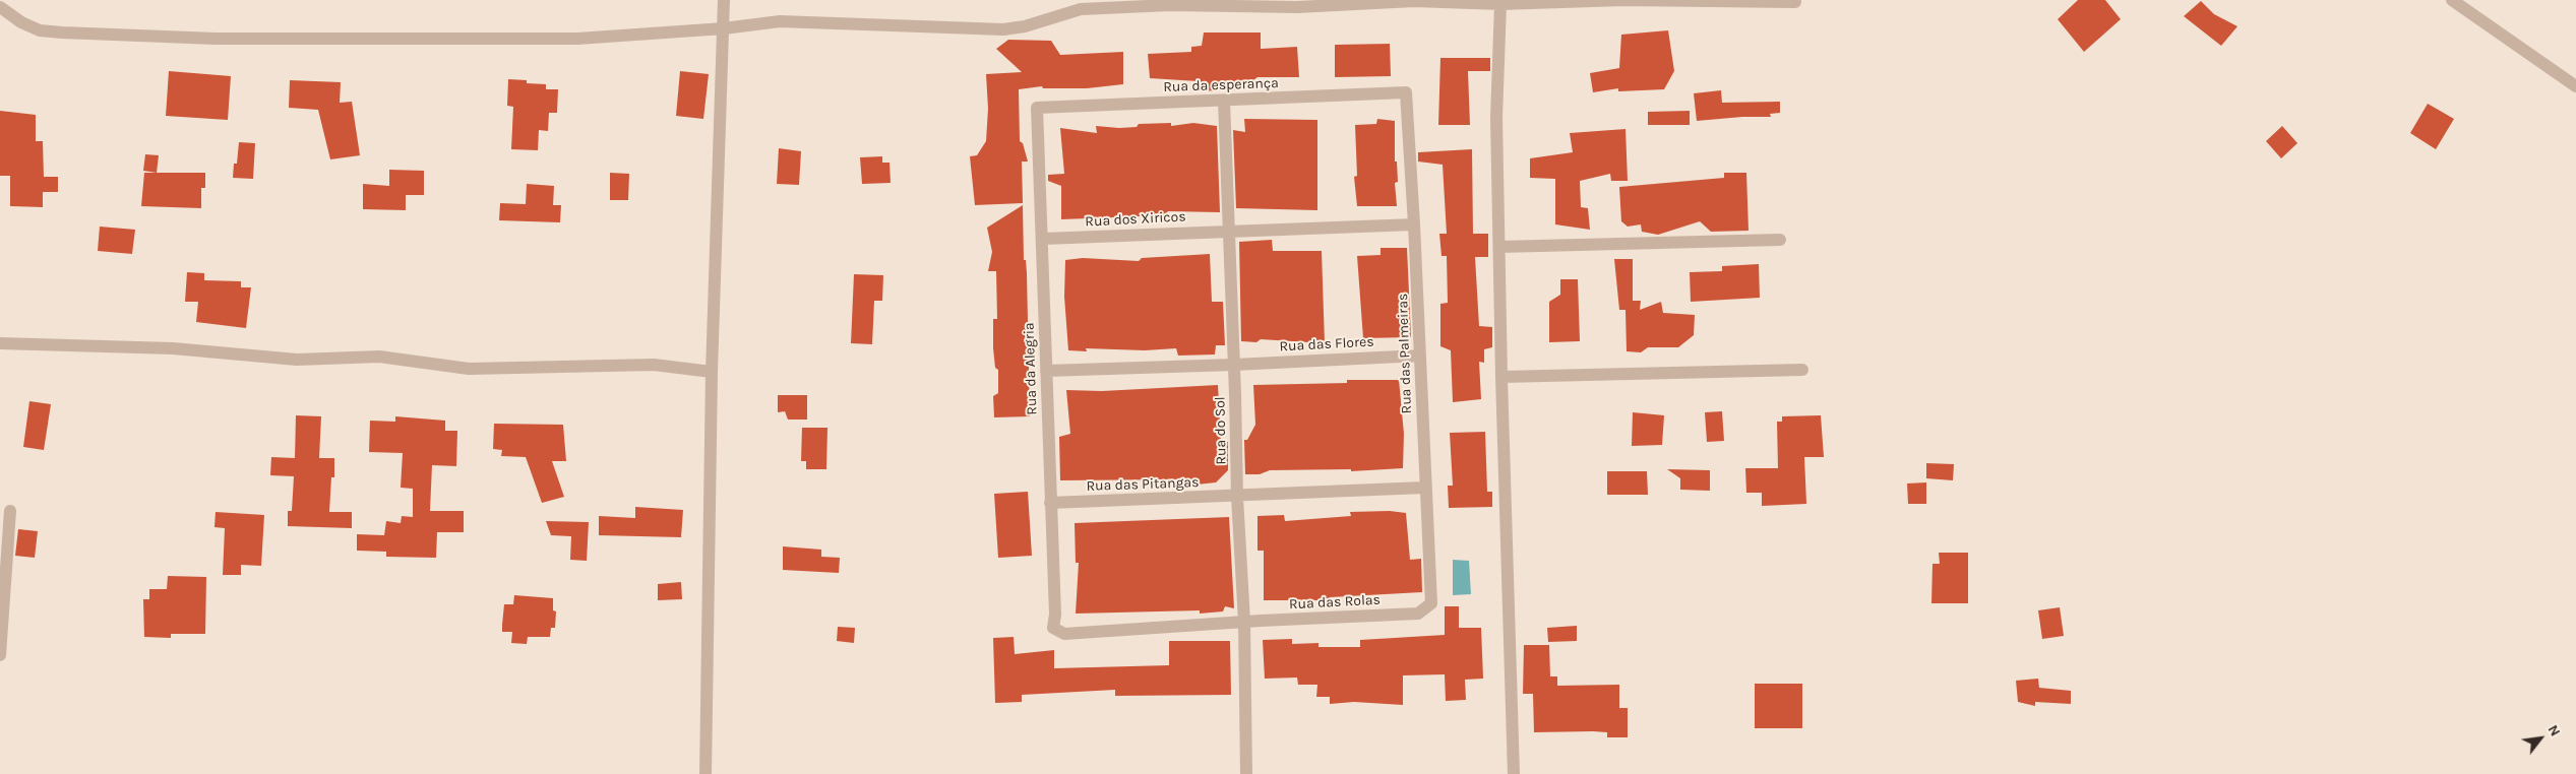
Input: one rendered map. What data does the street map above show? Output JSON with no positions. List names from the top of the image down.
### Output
{
  "streets": {
    "street": [
      "Rua da esperança",
      "Rua dos Xiricos",
      "Rua das Flores",
      "Rua das Palmeiras",
      "Rua da Alegria",
      "Rua do Sol",
      "Rua das Pitangas",
      "Rua das Rolas"
    ]
  },
  "crossings": [
    ["Rua da esperança", "Rua das Palmeiras"],
    ["Rua da esperança", "Rua da Alegria"],
    ["Rua da esperança", "Rua do Sol"],
    ["Rua dos Xiricos", "Rua das Palmeiras"],
    ["Rua dos Xiricos", "Rua da Alegria"],
    ["Rua dos Xiricos", "Rua do Sol"],
    ["Rua das Flores", "Rua das Palmeiras"],
    ["Rua das Flores", "Rua da Alegria"],
    ["Rua das Flores", "Rua do Sol"],
    ["Rua das Palmeiras", "Rua das Pitangas"],
    ["Rua das Palmeiras", "Rua das Rolas"],
    ["Rua da Alegria", "Rua das Pitangas"],
    ["Rua da Alegria", "Rua das Rolas"],
    ["Rua do Sol", "Rua das Pitangas"],
    ["Rua do Sol", "Rua das Rolas"]
  ],
  "north": "top right"
}
